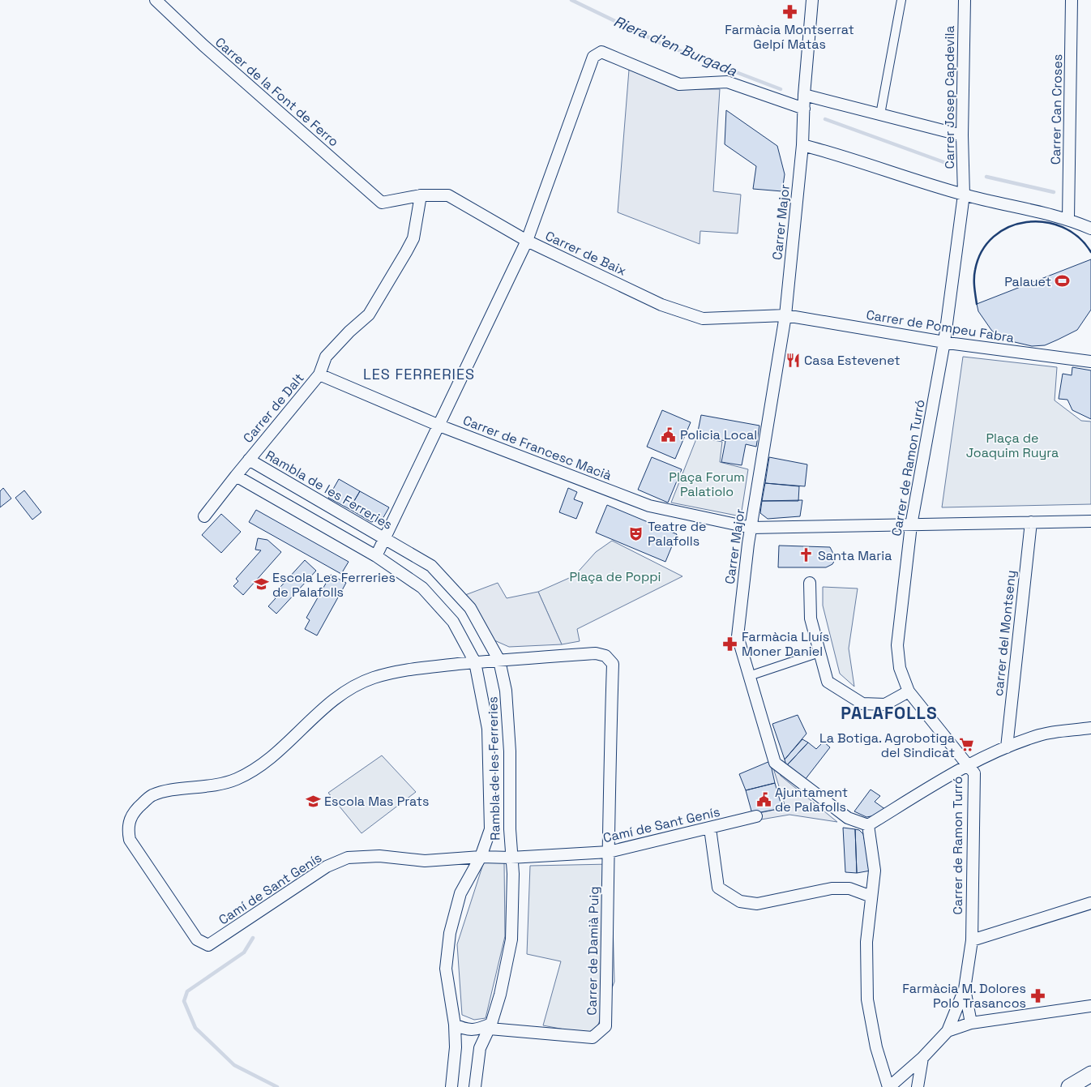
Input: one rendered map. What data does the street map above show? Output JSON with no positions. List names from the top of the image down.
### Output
{
  "streets": {
    "street": [
      "Carrer de la Font de Ferro",
      "Carrer Josep Capdevila",
      "Carrer Can Croses",
      "Carrer Major",
      "Carrer de Baix",
      "Carrer de Pompeu Fabra",
      "Carrer de Dalt",
      "Carrer de Francesc Macià",
      "Carrer de Ramon Turró",
      "Rambla de les Ferreries",
      "carrer del Montseny",
      "Camí de Sant Genís",
      "Carrer de Damià Puig"
    ]
  },
  "crossings": [
    ["Carrer de la Font de Ferro", "Carrer de Baix"],
    ["Carrer Josep Capdevila", "Carrer de Ramon Turró"],
    ["Carrer Major", "Carrer de Baix"],
    ["Carrer Major", "Carrer de Pompeu Fabra"],
    ["Carrer Major", "Carrer de Francesc Macià"],
    ["Carrer de Baix", "Carrer de Pompeu Fabra"],
    ["Carrer de Baix", "Carrer de Dalt"],
    ["Carrer de Pompeu Fabra", "Carrer de Ramon Turró"],
    ["Carrer de Dalt", "Carrer de Francesc Macià"],
    ["Carrer de Dalt", "Rambla de les Ferreries"],
    ["Carrer de Francesc Macià", "Carrer de Ramon Turró"],
    ["Carrer de Francesc Macià", "carrer del Montseny"],
    ["Rambla de les Ferreries", "Camí de Sant Genís"],
    ["Rambla de les Ferreries", "Carrer de Damià Puig"],
    ["Camí de Sant Genís", "Carrer de Damià Puig"]
  ],
  "districts": ["LES FERRERIES", "PALAFOLLS"],
  "water": ["Riera d'en Burgada"],
  "parks": ["Plaça de Joaquim Ruyra", "Plaça Forum Palatiolo", "Plaça de Poppi"],
  "places": {
    "pharmacy": ["Farmàcia Montserrat Gelpí Matas", "Farmàcia Lluís Moner Daniel", "Farmàcia M. Dolores Polo Trasancos"],
    "sports": ["Palauet"],
    "restaurant": ["Casa Estevenet"],
    "public building": ["Policia Local", "Ajuntament de Palafolls"],
    "theatre": ["Teatre de Palafolls"],
    "church": ["Santa Maria"],
    "school or university": ["Escola Les Ferreries de Palafolls", "Escola Mas Prats"],
    "supermarket": ["La Botiga. Agrobotiga del Sindicat"]
  }
}
